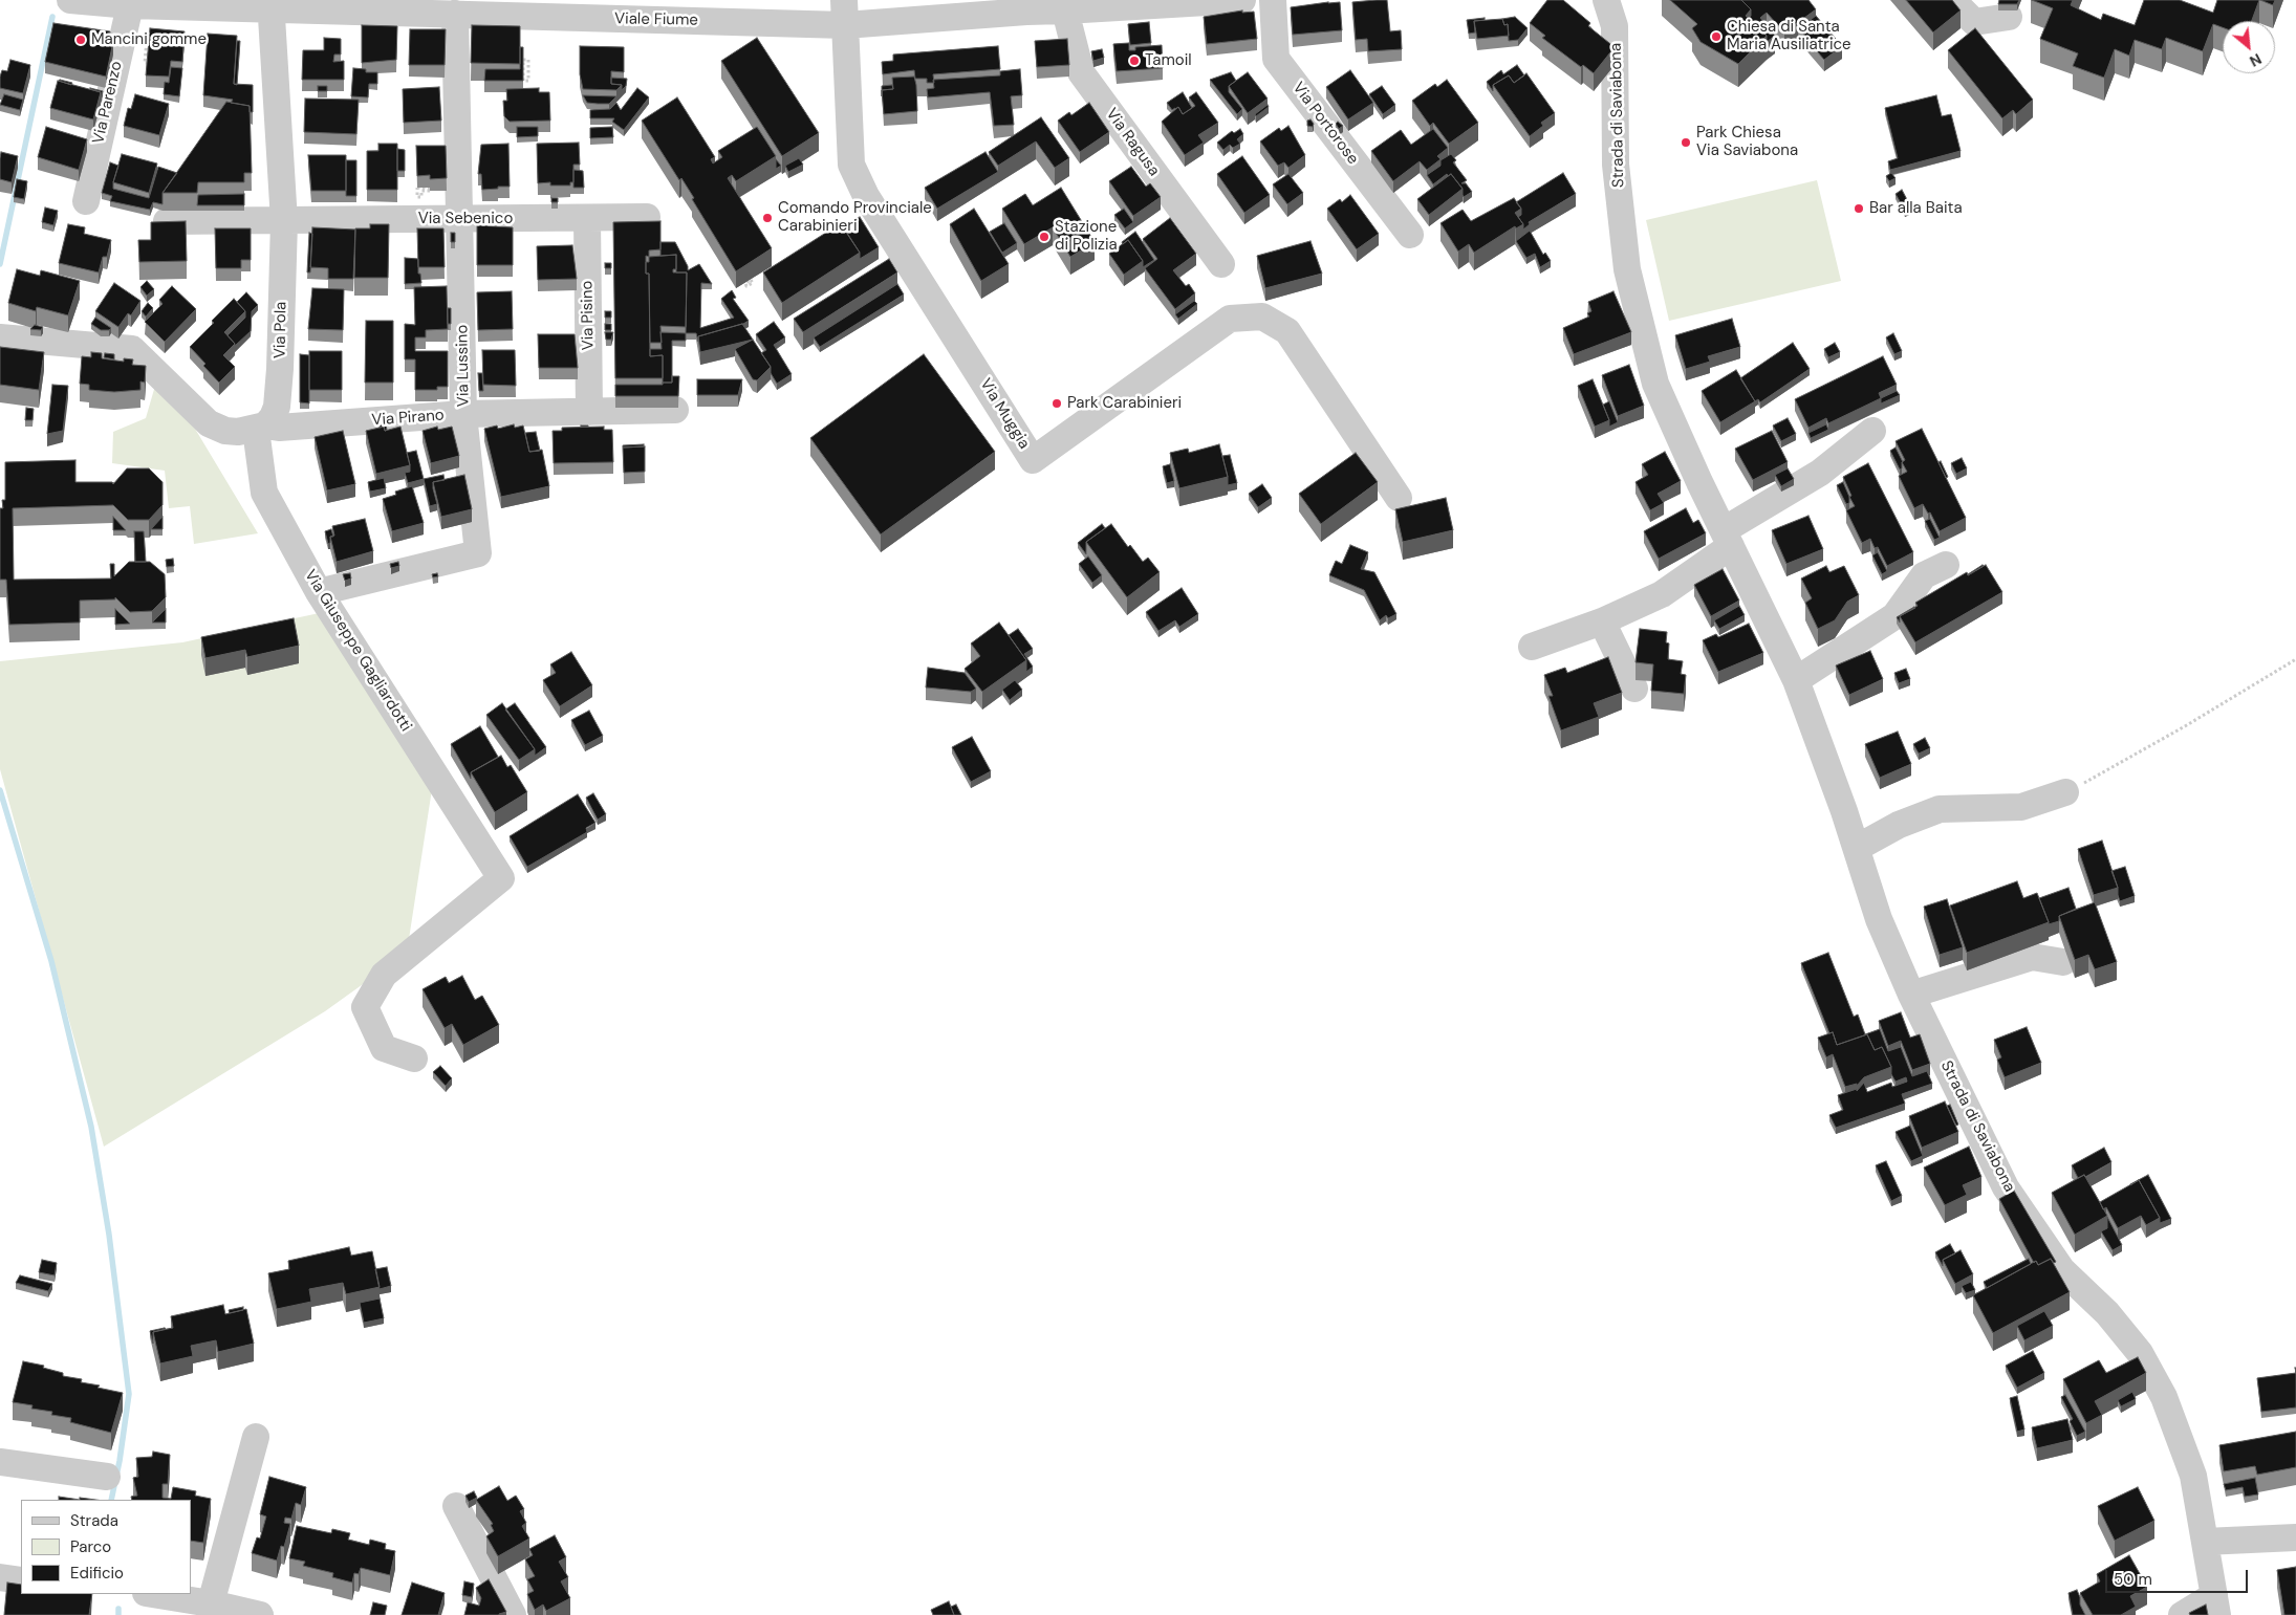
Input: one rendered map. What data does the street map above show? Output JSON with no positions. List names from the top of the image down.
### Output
{
  "streets": {
    "street": [
      "Viale Fiume",
      "Via Parenzo",
      "Strada di Saviabona",
      "Via Portorose",
      "Via Ragusa",
      "Via Sebenico",
      "Via Pisino",
      "Via Pola",
      "Via Lussino",
      "Via Muggia",
      "Via Pirano",
      "Via Giuseppe Gagliardotti"
    ]
  },
  "crossings": [
    ["Viale Fiume", "Via Parenzo"],
    ["Viale Fiume", "Via Ragusa"],
    ["Viale Fiume", "Via Pola"],
    ["Viale Fiume", "Via Lussino"],
    ["Viale Fiume", "Via Muggia"],
    ["Via Sebenico", "Via Pisino"],
    ["Via Sebenico", "Via Pola"],
    ["Via Sebenico", "Via Lussino"],
    ["Via Pisino", "Via Pirano"],
    ["Via Pola", "Via Pirano"],
    ["Via Pola", "Via Giuseppe Gagliardotti"],
    ["Via Lussino", "Via Pirano"],
    ["Via Lussino", "Via Giuseppe Gagliardotti"],
    ["Via Pirano", "Via Giuseppe Gagliardotti"]
  ],
  "places": [
    "Chiesa di Santa Maria Ausiliatrice",
    "Mancini gomme",
    "Tamoil",
    "Park Chiesa Via Saviabona",
    "Bar alla Baita",
    "Comando Provinciale Carabinieri",
    "Stazione di Polizia",
    "Park Carabinieri"
  ],
  "legend": ["Strada", "Parco", "Edificio"],
  "scale_bar": "50 m",
  "north": "bottom right"
}
